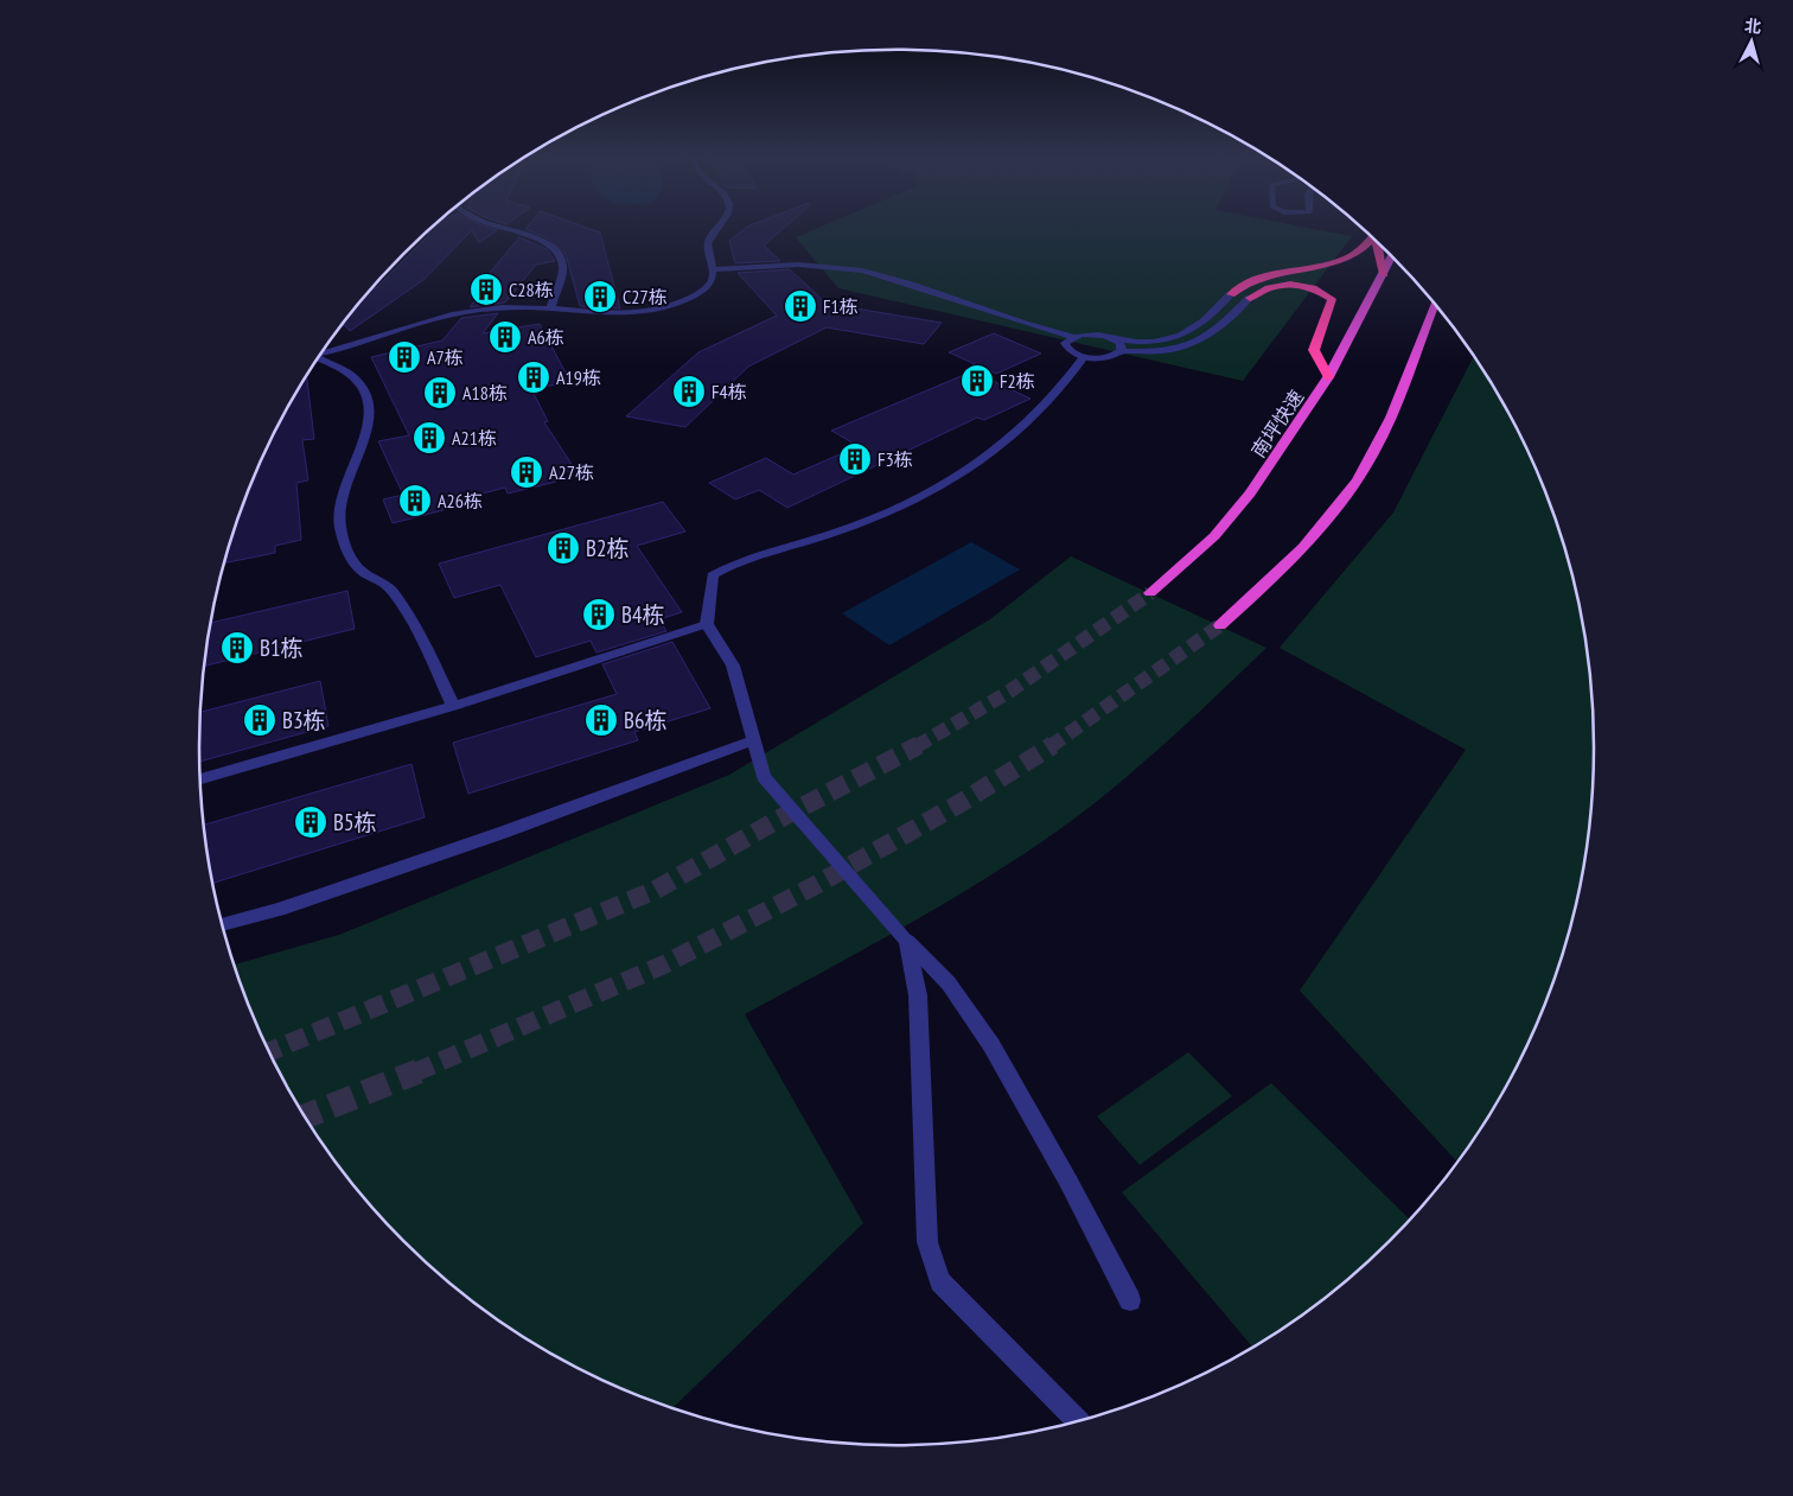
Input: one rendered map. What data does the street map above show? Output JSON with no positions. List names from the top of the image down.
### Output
{
  "streets": {
    "highway": ["南坪快速"]
  },
  "places": {
    "building": [
      "C28栋",
      "C27栋",
      "F1栋",
      "A6栋",
      "A7栋",
      "A19栋",
      "F2栋",
      "F4栋",
      "A18栋",
      "A21栋",
      "F3栋",
      "A27栋",
      "A26栋",
      "B2栋",
      "B4栋",
      "B1栋",
      "B3栋",
      "B6栋",
      "B5栋"
    ]
  },
  "north": "top"
}
